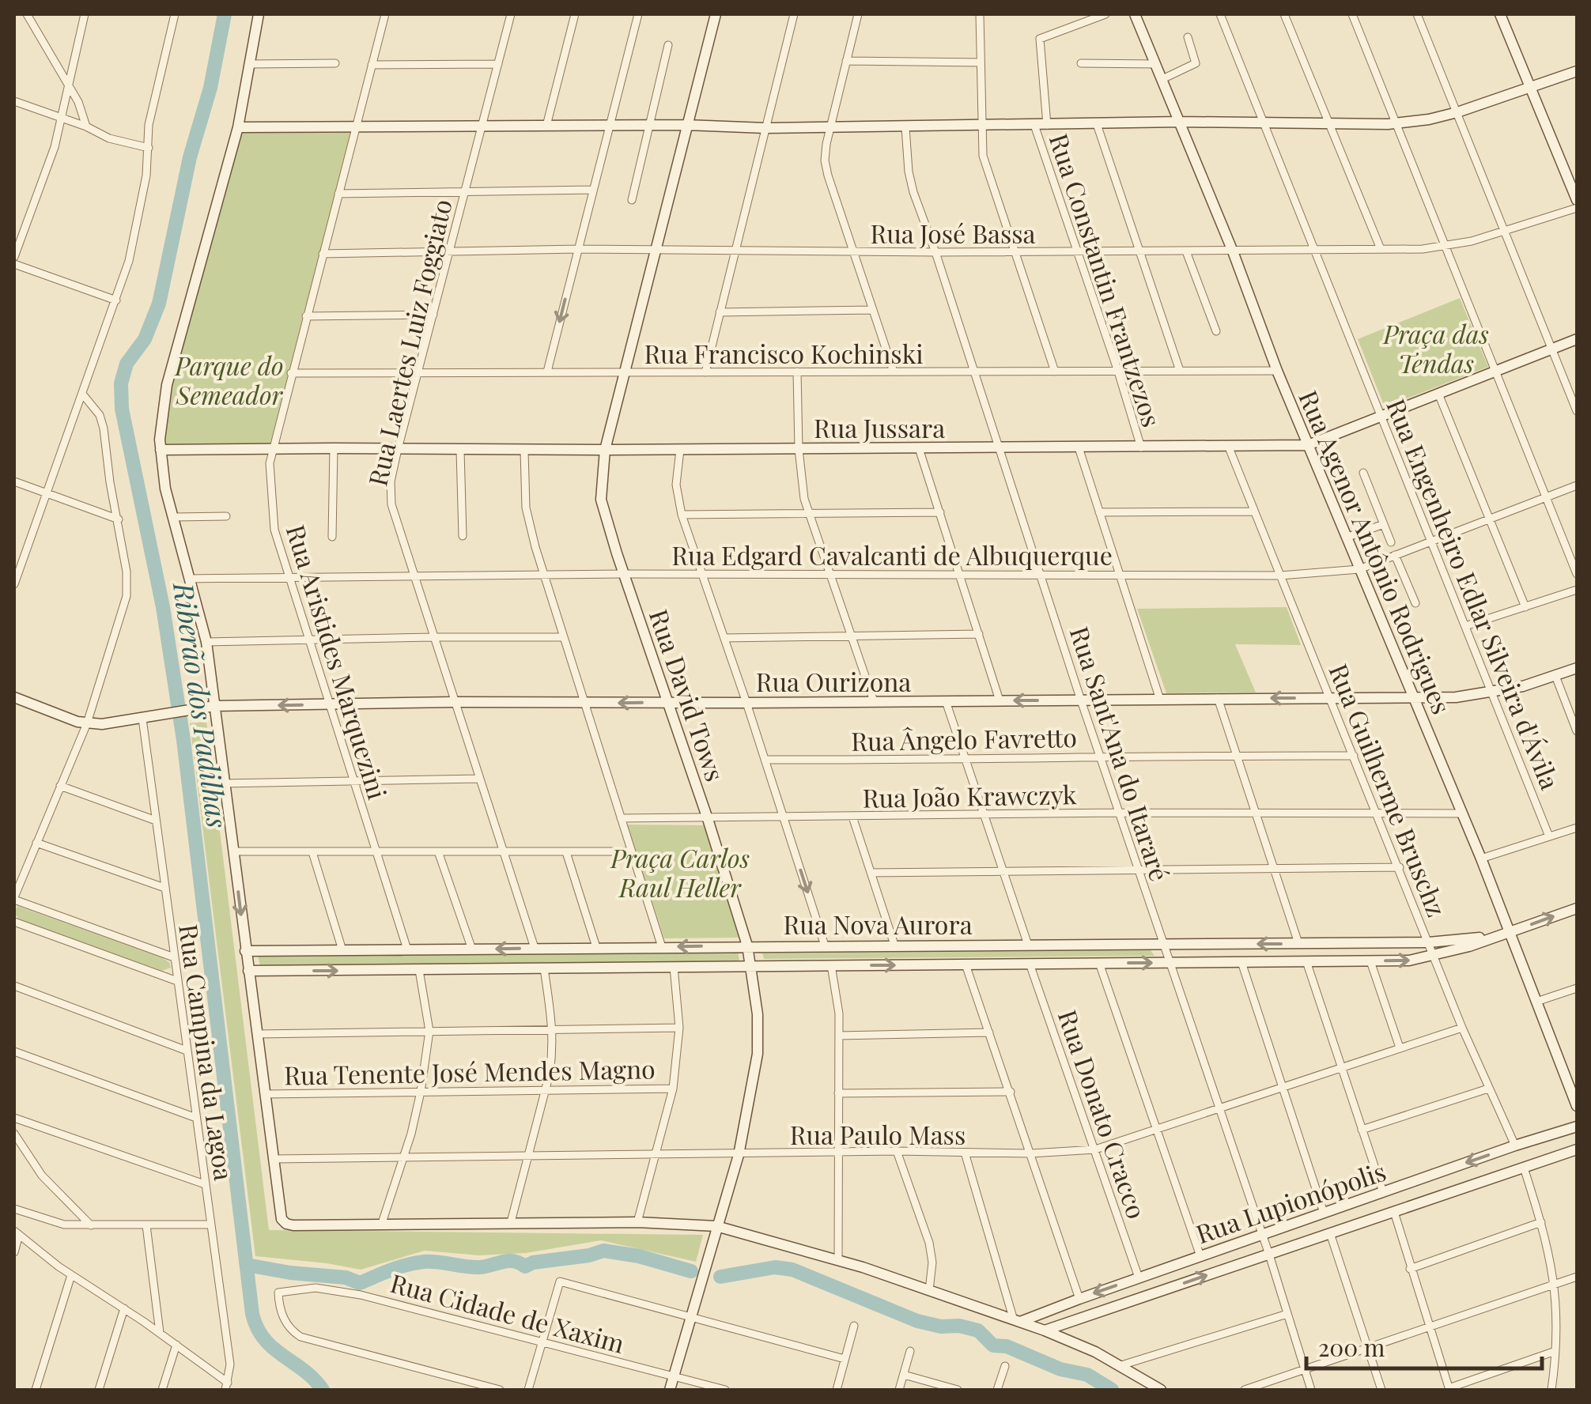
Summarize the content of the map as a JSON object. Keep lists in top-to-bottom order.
{
  "streets": {
    "street": [
      "Rua José Bassa",
      "Rua Constantin Frantzezos",
      "Rua Laertes Luiz Foggiato",
      "Rua Francisco Kochinski",
      "Rua Jussara",
      "Rua Agenor Antônio Rodrigues",
      "Rua Edgard Cavalcanti de Albuquerque",
      "Rua Engenheiro Edlar Silveira d'Ávila",
      "Rua Aristides Marquezini",
      "Rua Ourizona",
      "Rua David Tows",
      "Rua Ângelo Favretto",
      "Rua Sant'Ana do Itararé",
      "Rua Guilherme Bruschz",
      "Rua João Krawczyk",
      "Rua Nova Aurora",
      "Rua Campina da Lagoa",
      "Rua Tenente José Mendes Magno",
      "Rua Donato Cracco",
      "Rua Paulo Mass",
      "Rua Lupionópolis",
      "Rua Cidade de Xaxim"
    ]
  },
  "crossings": [
    ["Rua José Bassa", "Rua Constantin Frantzezos"],
    ["Rua José Bassa", "Rua Laertes Luiz Foggiato"],
    ["Rua José Bassa", "Rua Agenor Antônio Rodrigues"],
    ["Rua José Bassa", "Rua Engenheiro Edlar Silveira d'Ávila"],
    ["Rua José Bassa", "Rua Aristides Marquezini"],
    ["Rua José Bassa", "Rua David Tows"],
    ["Rua José Bassa", "Rua Sant'Ana do Itararé"],
    ["Rua Constantin Frantzezos", "Rua Francisco Kochinski"],
    ["Rua Constantin Frantzezos", "Rua Jussara"],
    ["Rua Laertes Luiz Foggiato", "Rua Francisco Kochinski"],
    ["Rua Laertes Luiz Foggiato", "Rua Jussara"],
    ["Rua Laertes Luiz Foggiato", "Rua Edgard Cavalcanti de Albuquerque"],
    ["Rua Laertes Luiz Foggiato", "Rua Ourizona"],
    ["Rua Laertes Luiz Foggiato", "Rua Nova Aurora"],
    ["Rua Francisco Kochinski", "Rua Agenor Antônio Rodrigues"],
    ["Rua Francisco Kochinski", "Rua Aristides Marquezini"],
    ["Rua Francisco Kochinski", "Rua David Tows"],
    ["Rua Francisco Kochinski", "Rua Sant'Ana do Itararé"],
    ["Rua Jussara", "Rua Agenor Antônio Rodrigues"],
    ["Rua Jussara", "Rua Engenheiro Edlar Silveira d'Ávila"],
    ["Rua Jussara", "Rua Aristides Marquezini"],
    ["Rua Jussara", "Rua David Tows"],
    ["Rua Jussara", "Rua Sant'Ana do Itararé"],
    ["Rua Jussara", "Rua Guilherme Bruschz"],
    ["Rua Agenor Antônio Rodrigues", "Rua Edgard Cavalcanti de Albuquerque"],
    ["Rua Agenor Antônio Rodrigues", "Rua Ourizona"],
    ["Rua Agenor Antônio Rodrigues", "Rua João Krawczyk"],
    ["Rua Agenor Antônio Rodrigues", "Rua Nova Aurora"],
    ["Rua Edgard Cavalcanti de Albuquerque", "Rua Engenheiro Edlar Silveira d'Ávila"],
    ["Rua Edgard Cavalcanti de Albuquerque", "Rua Aristides Marquezini"],
    ["Rua Edgard Cavalcanti de Albuquerque", "Rua David Tows"],
    ["Rua Edgard Cavalcanti de Albuquerque", "Rua Sant'Ana do Itararé"],
    ["Rua Edgard Cavalcanti de Albuquerque", "Rua Guilherme Bruschz"],
    ["Rua Engenheiro Edlar Silveira d'Ávila", "Rua Ourizona"],
    ["Rua Aristides Marquezini", "Rua Ourizona"],
    ["Rua Aristides Marquezini", "Rua Nova Aurora"],
    ["Rua Ourizona", "Rua David Tows"],
    ["Rua Ourizona", "Rua Sant'Ana do Itararé"],
    ["Rua Ourizona", "Rua Guilherme Bruschz"],
    ["Rua Ourizona", "Rua Campina da Lagoa"],
    ["Rua David Tows", "Rua João Krawczyk"],
    ["Rua David Tows", "Rua Nova Aurora"],
    ["Rua David Tows", "Rua Paulo Mass"],
    ["Rua David Tows", "Rua Cidade de Xaxim"],
    ["Rua Ângelo Favretto", "Rua Sant'Ana do Itararé"],
    ["Rua Ângelo Favretto", "Rua Guilherme Bruschz"],
    ["Rua Sant'Ana do Itararé", "Rua João Krawczyk"],
    ["Rua Sant'Ana do Itararé", "Rua Nova Aurora"],
    ["Rua Sant'Ana do Itararé", "Rua Paulo Mass"],
    ["Rua Sant'Ana do Itararé", "Rua Lupionópolis"],
    ["Rua Guilherme Bruschz", "Rua João Krawczyk"],
    ["Rua Guilherme Bruschz", "Rua Nova Aurora"],
    ["Rua Guilherme Bruschz", "Rua Paulo Mass"],
    ["Rua Guilherme Bruschz", "Rua Lupionópolis"],
    ["Rua Nova Aurora", "Rua Donato Cracco"],
    ["Rua Donato Cracco", "Rua Paulo Mass"],
    ["Rua Donato Cracco", "Rua Lupionópolis"]
  ],
  "water": ["Riberão dos Padilhas"],
  "parks": ["Praça das Tendas", "Parque do Semeador", "Praça Carlos Raul Heller"],
  "scale_bar": "200 m"
}
